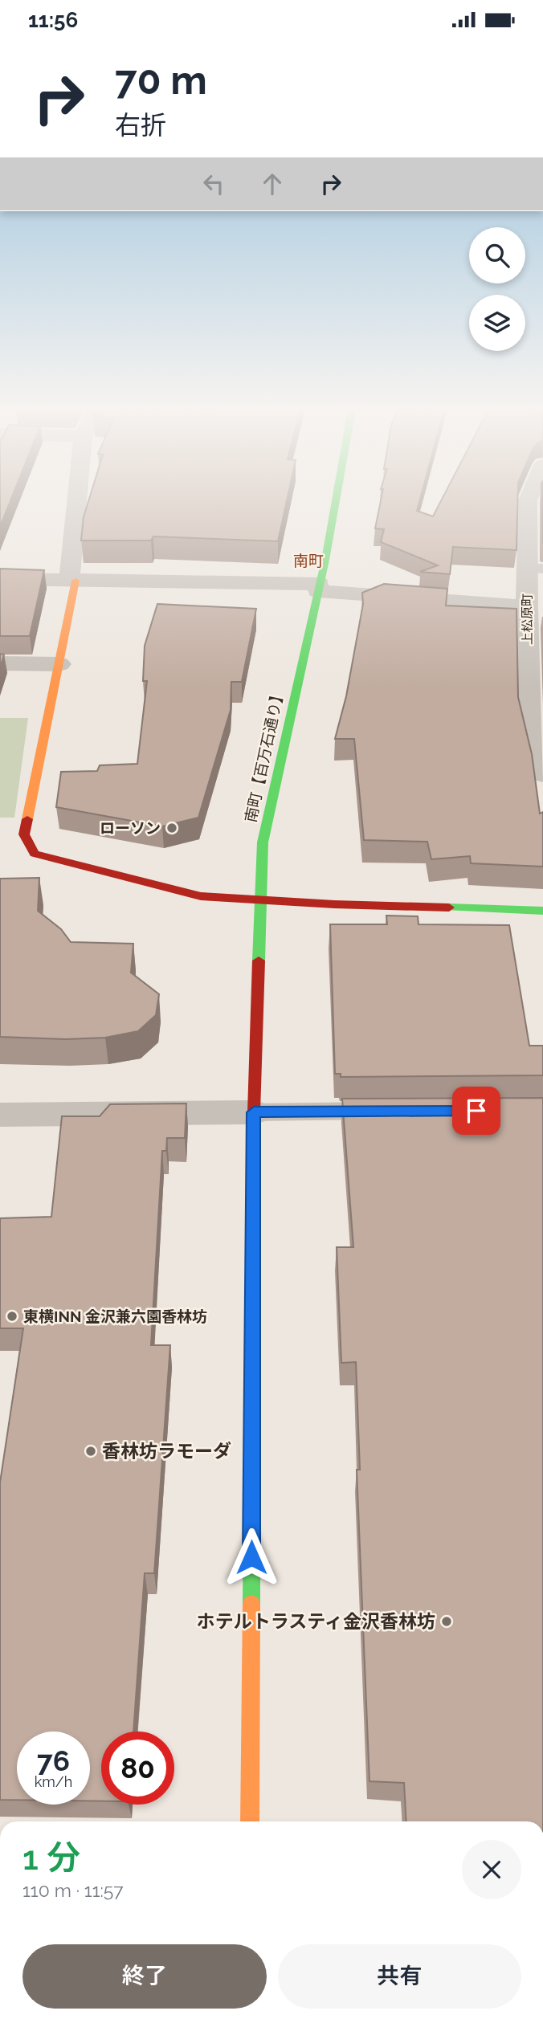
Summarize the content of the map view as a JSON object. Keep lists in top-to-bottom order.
{
  "streets": {
    "main road": ["南町【百万石通り】"],
    "street": ["上松原町"]
  },
  "districts": ["南町"],
  "places": [
    "ローソン",
    "東横INN 金沢兼六園香林坊",
    "香林坊ラモーダ",
    "ホテルトラスティ金沢香林坊"
  ],
  "page": {
    "status": "11:56",
    "turn": ["70 m", "右折"],
    "speed": "76 km/h",
    "limit": "80",
    "heading": ["1 分", "110 m · 11:57"],
    "buttons": ["終了", "共有"]
  }
}
